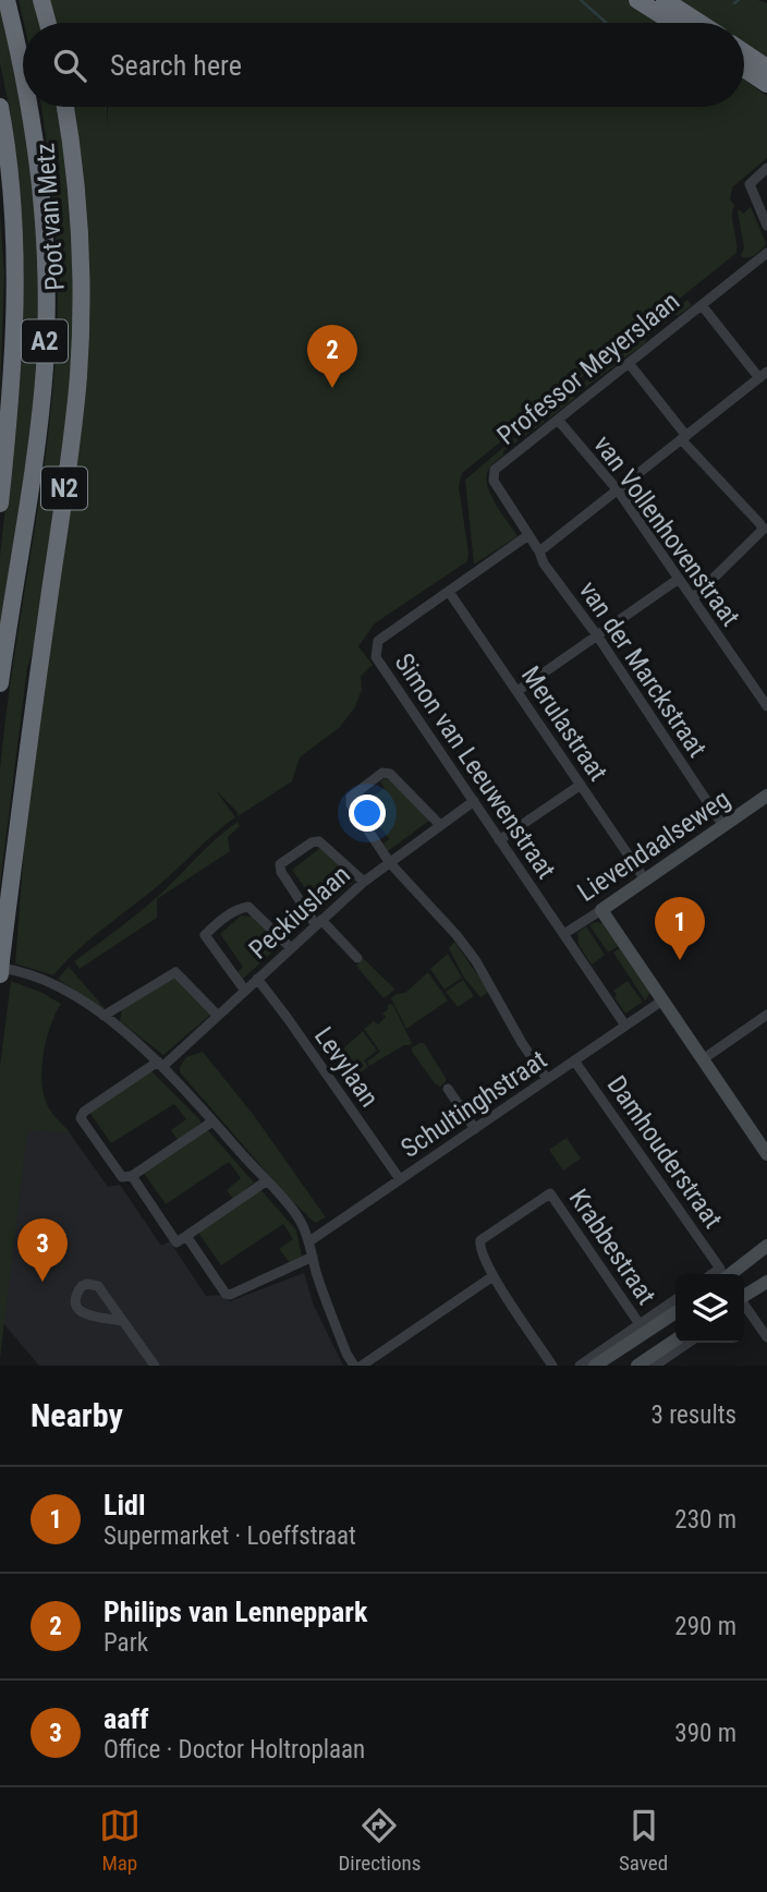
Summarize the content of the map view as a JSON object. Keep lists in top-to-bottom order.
{
  "streets": {
    "highway": ["Poot van Metz", "A2", "N2"],
    "street": [
      "Professor Meyerslaan",
      "van Vollenhovenstraat",
      "van der Marckstraat",
      "Merulastraat",
      "Simon van Leeuwenstraat",
      "Lievendaalseweg",
      "Peckiuslaan",
      "Levylaan",
      "Schultinghstraat",
      "Damhouderstraat",
      "Krabbestraat"
    ]
  },
  "crossings": [
    ["Professor Meyerslaan", "van Vollenhovenstraat"],
    ["Professor Meyerslaan", "van der Marckstraat"],
    ["van der Marckstraat", "Lievendaalseweg"],
    ["Merulastraat", "Simon van Leeuwenstraat"],
    ["Merulastraat", "Lievendaalseweg"],
    ["Simon van Leeuwenstraat", "Lievendaalseweg"],
    ["Simon van Leeuwenstraat", "Peckiuslaan"],
    ["Simon van Leeuwenstraat", "Schultinghstraat"],
    ["Peckiuslaan", "Levylaan"],
    ["Levylaan", "Schultinghstraat"],
    ["Schultinghstraat", "Damhouderstraat"]
  ],
  "page": {
    "search": "Search here",
    "pins": ["2", "1", "3"],
    "heading": ["Nearby", "3 results"],
    "list": [
      {
        "mark": "1",
        "name": "Lidl",
        "note": "Supermarket · Loeffstraat",
        "value": "230 m"
      },
      {
        "mark": "2",
        "name": "Philips van Lenneppark",
        "note": "Park",
        "value": "290 m"
      },
      {
        "mark": "3",
        "name": "aaff",
        "note": "Office · Doctor Holtroplaan",
        "value": "390 m"
      }
    ],
    "nav": ["Map", "Directions", "Saved"]
  }
}
